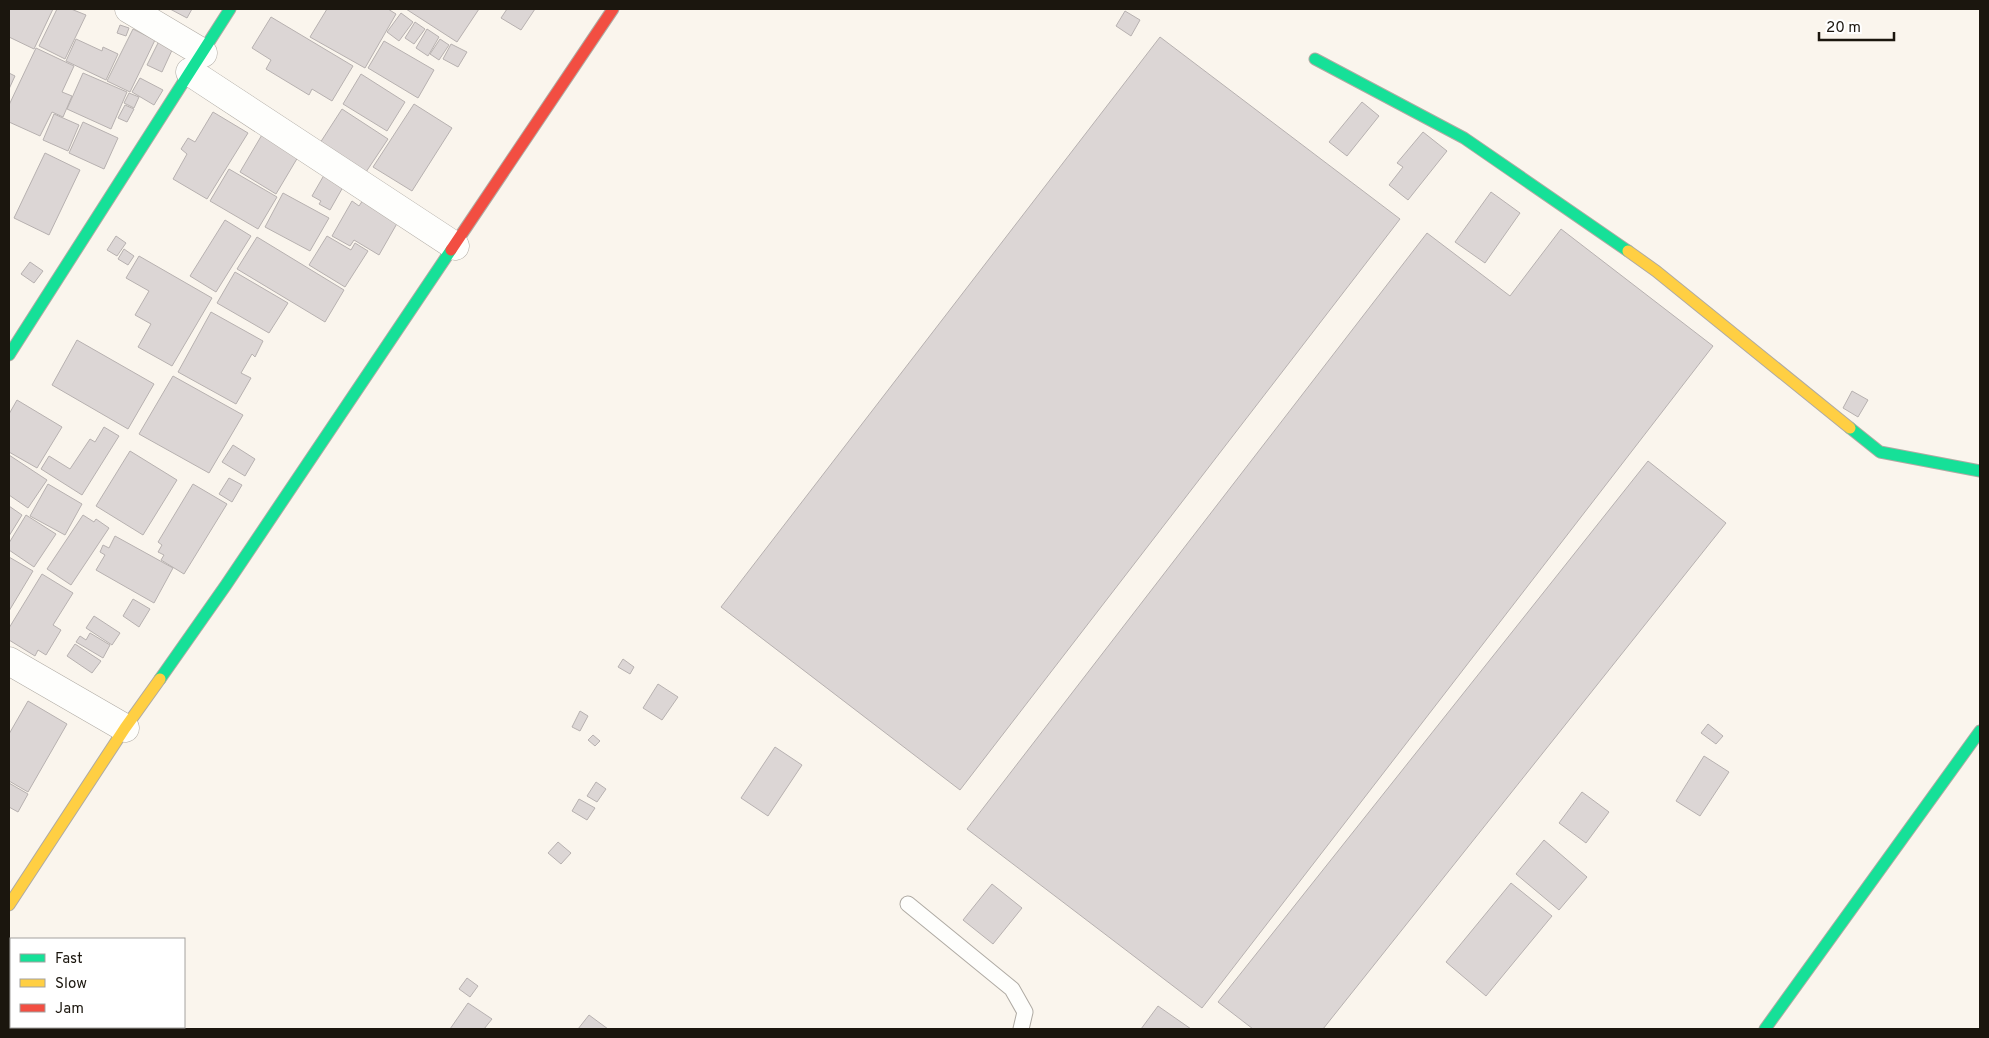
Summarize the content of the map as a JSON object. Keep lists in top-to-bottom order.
{
  "legend": ["Fast", "Slow", "Jam"],
  "scale_bar": "20 m"
}
